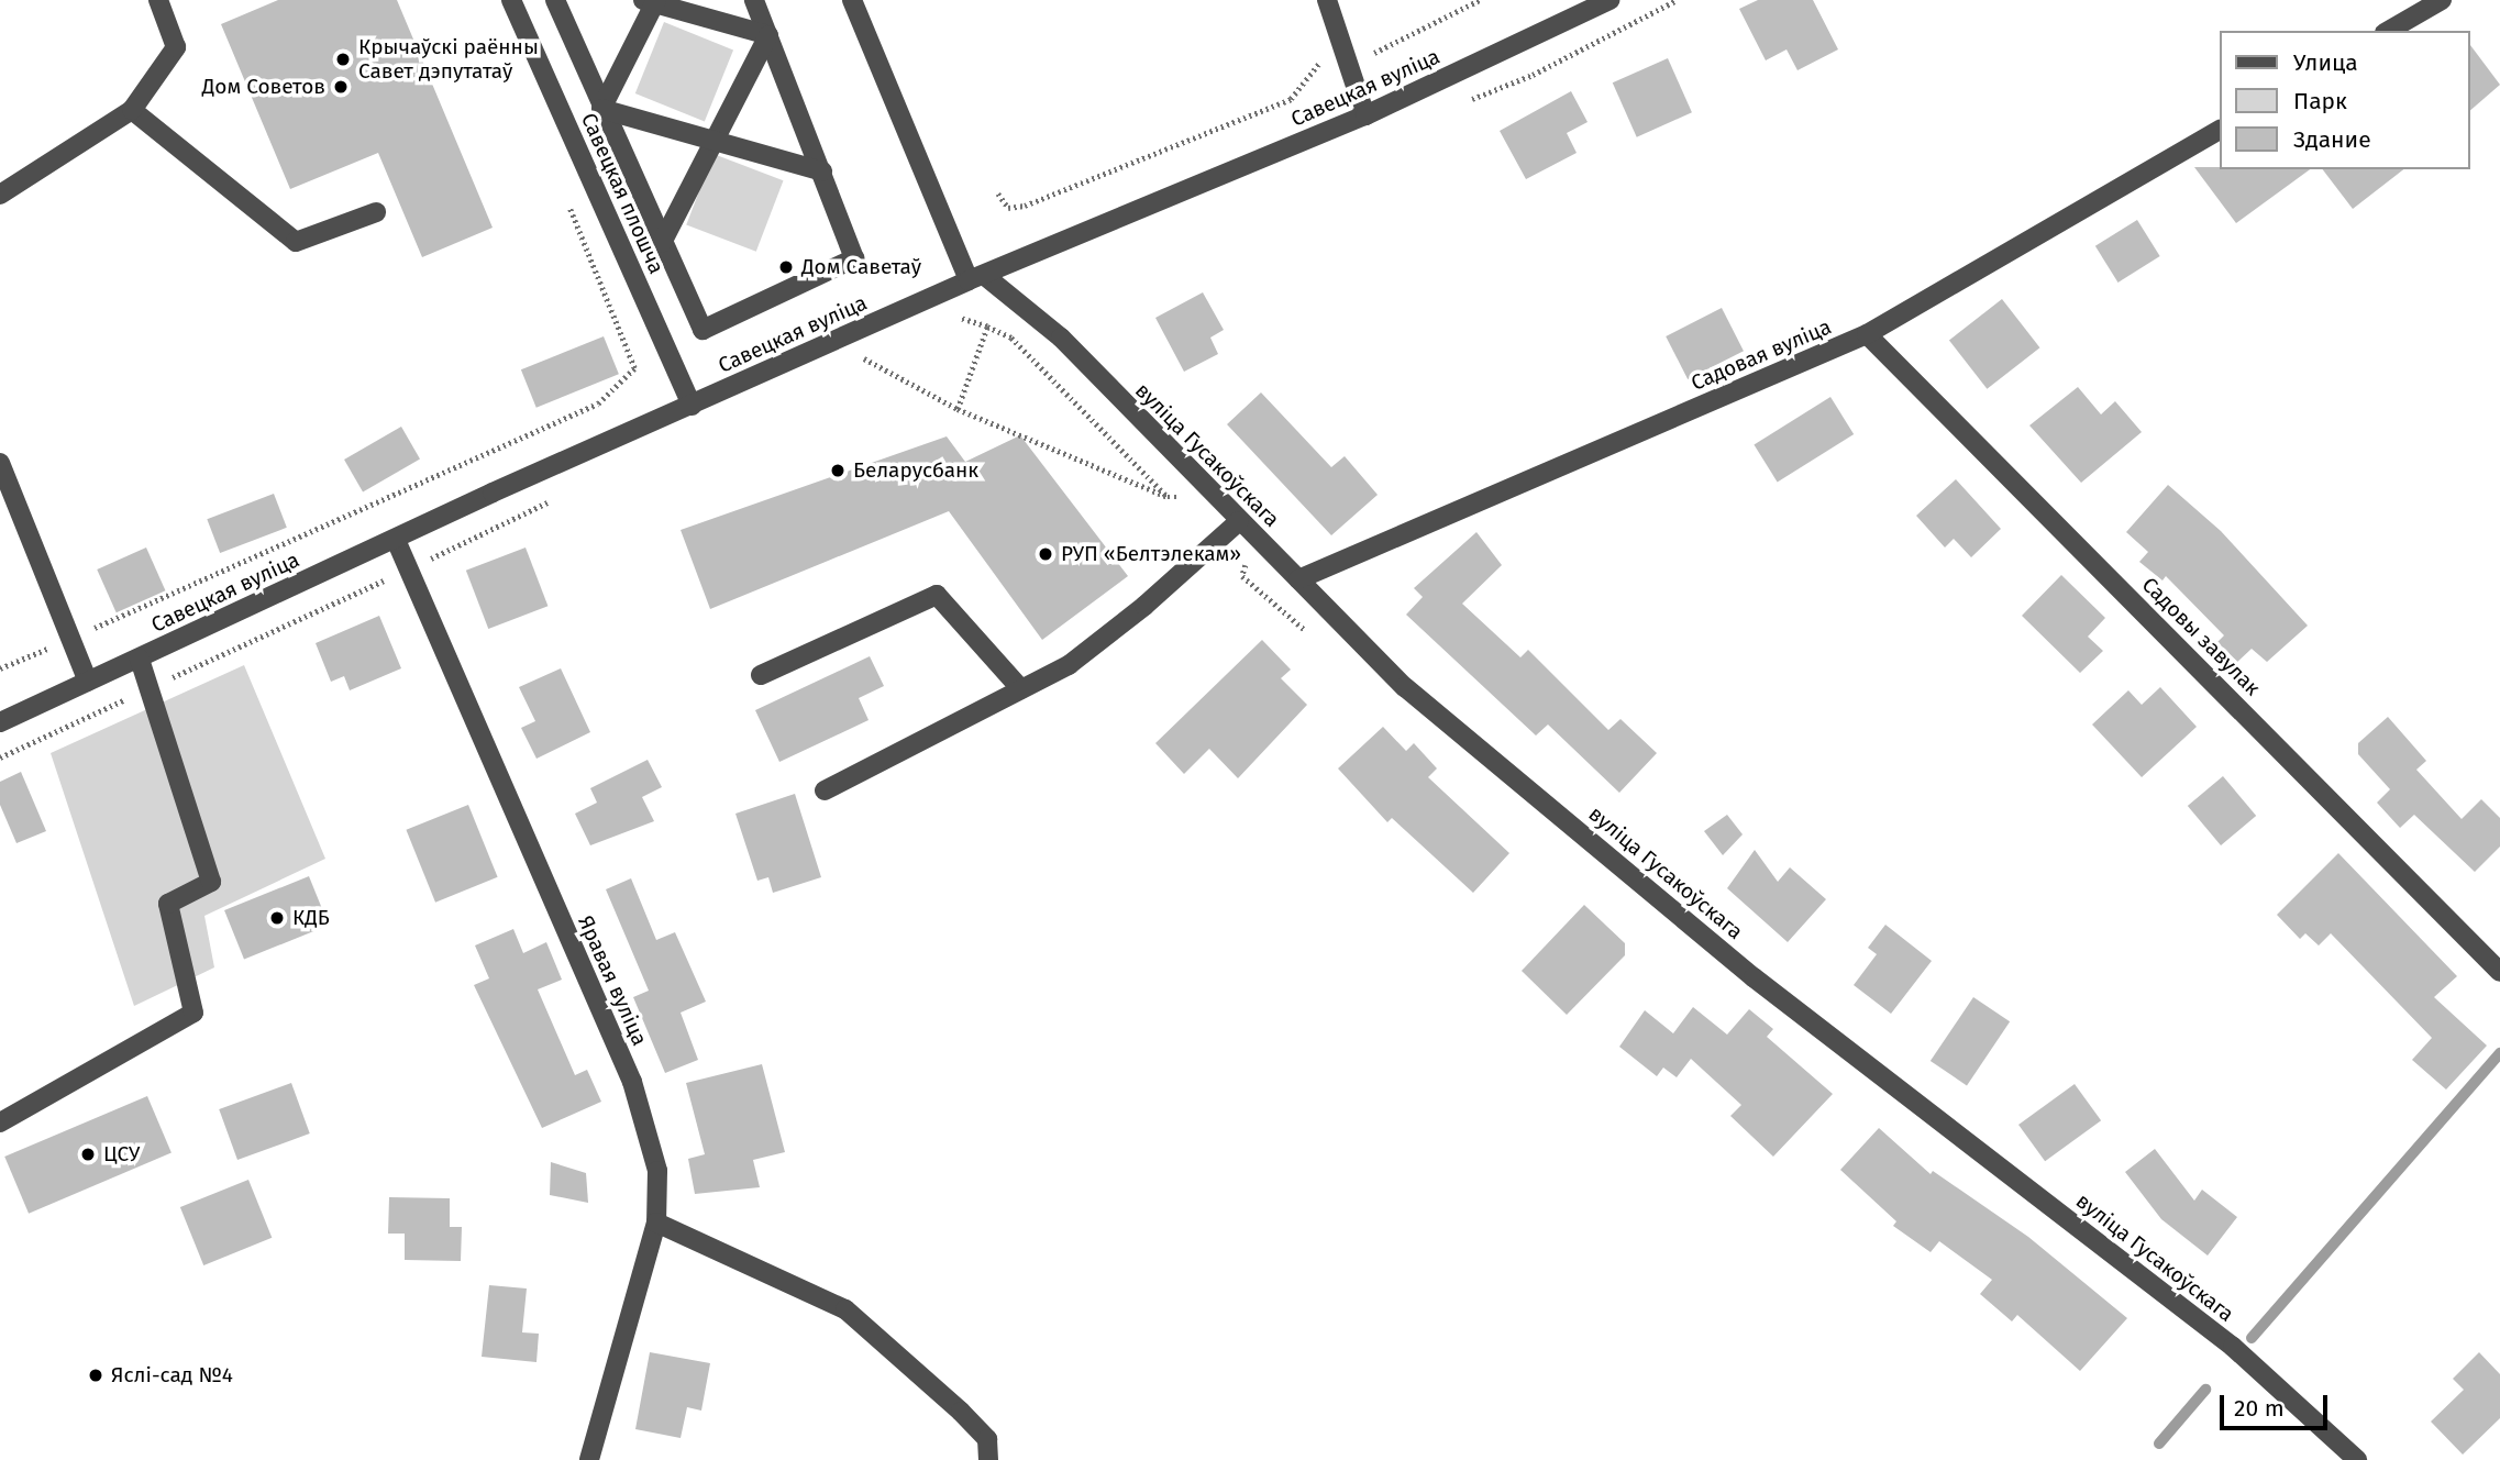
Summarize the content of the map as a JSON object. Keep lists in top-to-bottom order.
{
  "streets": {
    "street": [
      "Савецкая вуліца",
      "Савецкая плошча",
      "Садовая вуліца",
      "вуліца Гусакоўскага",
      "Садовы завулак",
      "Яравая вуліца"
    ]
  },
  "crossings": [
    ["Савецкая вуліца", "Савецкая плошча"],
    ["Савецкая вуліца", "вуліца Гусакоўскага"],
    ["Савецкая вуліца", "Яравая вуліца"],
    ["Садовая вуліца", "вуліца Гусакоўскага"],
    ["Садовая вуліца", "Садовы завулак"]
  ],
  "places": [
    "Крычаўскі раённы Савет дэпутатаў",
    "Дом Советов",
    "Дом Саветаў",
    "Беларусбанк",
    "РУП «Белтэлекам»",
    "КДБ",
    "ЦСУ",
    "Яслі-сад №4"
  ],
  "legend": ["Улица", "Парк", "Здание"],
  "scale_bar": "20 m"
}
